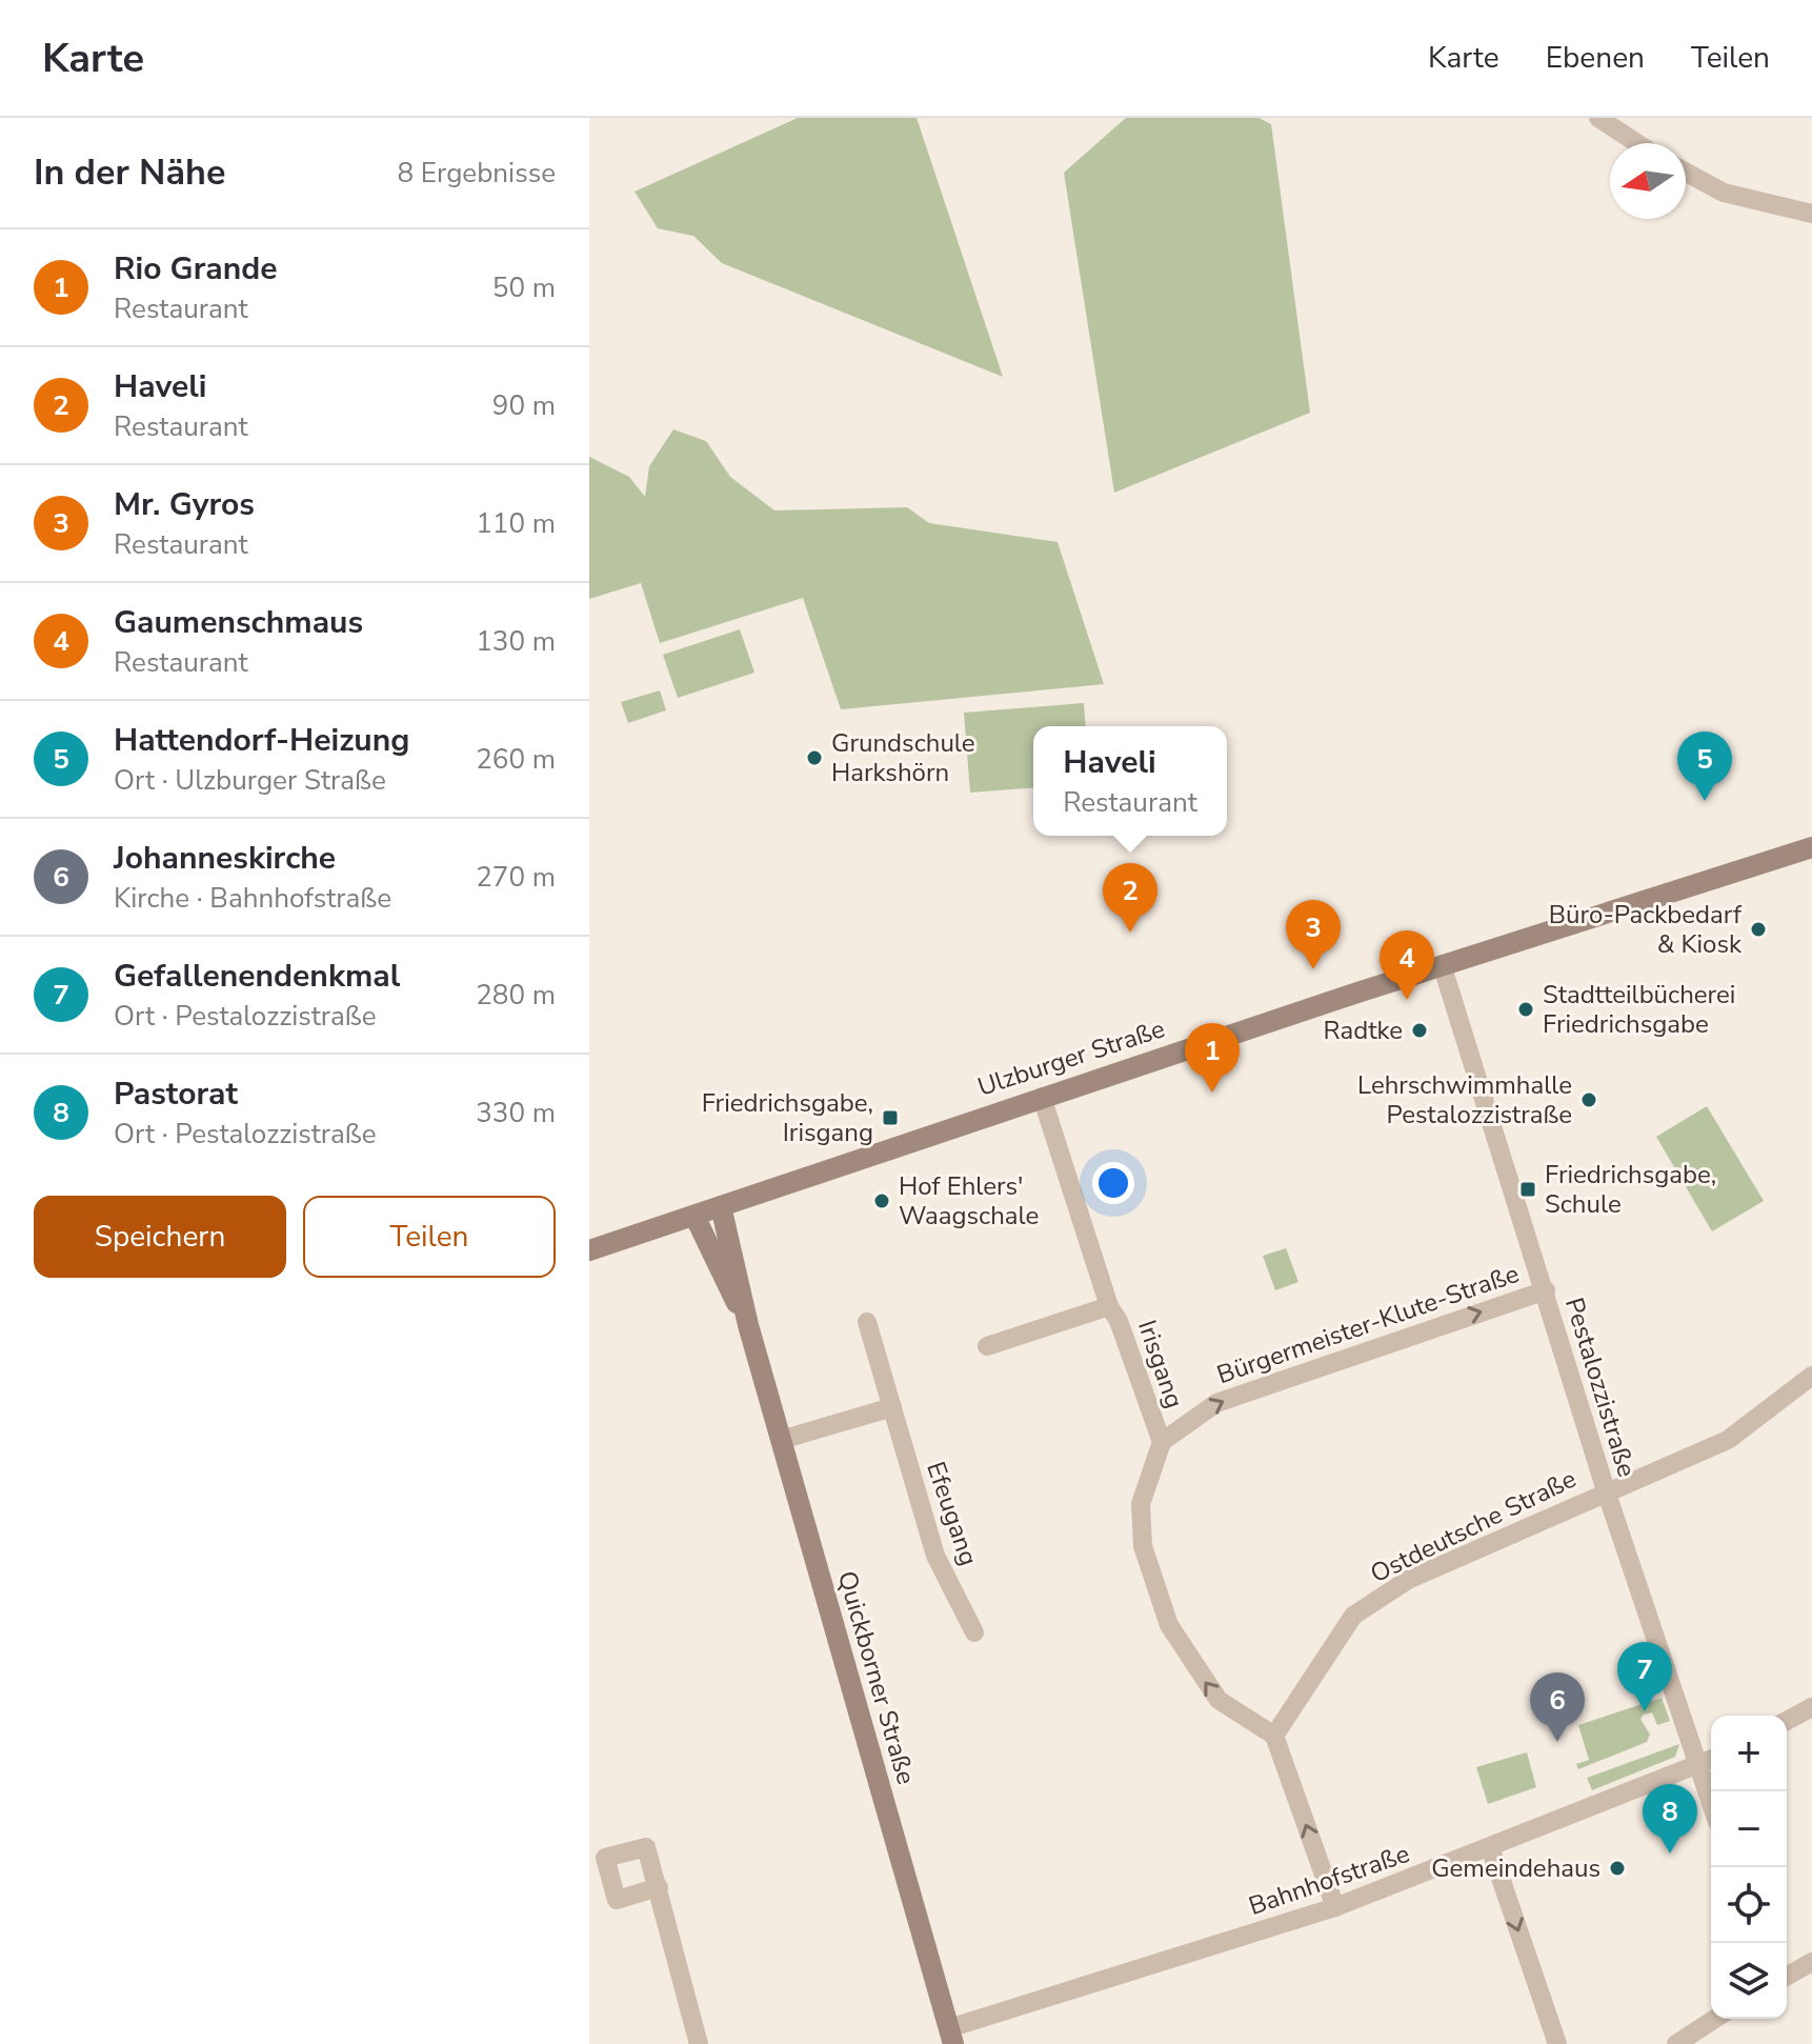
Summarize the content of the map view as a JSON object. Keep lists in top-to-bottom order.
{
  "streets": {
    "main road": ["Ulzburger Straße", "Quickborner Straße"],
    "street": [
      "Bürgermeister-Klute-Straße",
      "Irisgang",
      "Pestalozzistraße",
      "Efeugang",
      "Ostdeutsche Straße",
      "Bahnhofstraße"
    ]
  },
  "crossings": [
    ["Ulzburger Straße", "Irisgang"],
    ["Ulzburger Straße", "Pestalozzistraße"],
    ["Ulzburger Straße", "Quickborner Straße"],
    ["Bürgermeister-Klute-Straße", "Irisgang"],
    ["Bürgermeister-Klute-Straße", "Pestalozzistraße"],
    ["Pestalozzistraße", "Ostdeutsche Straße"],
    ["Pestalozzistraße", "Bahnhofstraße"],
    ["Quickborner Straße", "Bahnhofstraße"]
  ],
  "one_way": ["Bürgermeister-Klute-Straße"],
  "places": {
    "other": [
      "Grundschule Harkshörn",
      "Büro-Packbedarf & Kiosk",
      "Stadtteilbücherei Friedrichsgabe",
      "Radtke",
      "Lehrschwimmhalle Pestalozzistraße",
      "Hof Ehlers' Waagschale",
      "Gemeindehaus"
    ],
    "transit": ["Friedrichsgabe, Irisgang", "Friedrichsgabe, Schule"]
  },
  "north": "left",
  "page": {
    "header": "Karte",
    "nav": ["Karte", "Ebenen", "Teilen"],
    "heading": ["In der Nähe", "8 Ergebnisse"],
    "list": [
      {
        "mark": "1",
        "name": "Rio Grande",
        "note": "Restaurant",
        "value": "50 m"
      },
      {
        "mark": "2",
        "name": "Haveli",
        "note": "Restaurant",
        "value": "90 m"
      },
      {
        "mark": "3",
        "name": "Mr. Gyros",
        "note": "Restaurant",
        "value": "110 m"
      },
      {
        "mark": "4",
        "name": "Gaumenschmaus",
        "note": "Restaurant",
        "value": "130 m"
      },
      {
        "mark": "5",
        "name": "Hattendorf-Heizung",
        "note": "Ort · Ulzburger Straße",
        "value": "260 m"
      },
      {
        "mark": "6",
        "name": "Johanneskirche",
        "note": "Kirche · Bahnhofstraße",
        "value": "270 m"
      },
      {
        "mark": "7",
        "name": "Gefallenendenkmal",
        "note": "Ort · Pestalozzistraße",
        "value": "280 m"
      },
      {
        "mark": "8",
        "name": "Pastorat",
        "note": "Ort · Pestalozzistraße",
        "value": "330 m"
      }
    ],
    "popup": ["Haveli", "Restaurant"],
    "pins": [
      "5",
      "2",
      "3",
      "4",
      "1",
      "7",
      "6",
      "8"
    ],
    "buttons": ["Speichern", "Teilen"],
    "map_buttons": ["+", "−"]
  }
}
